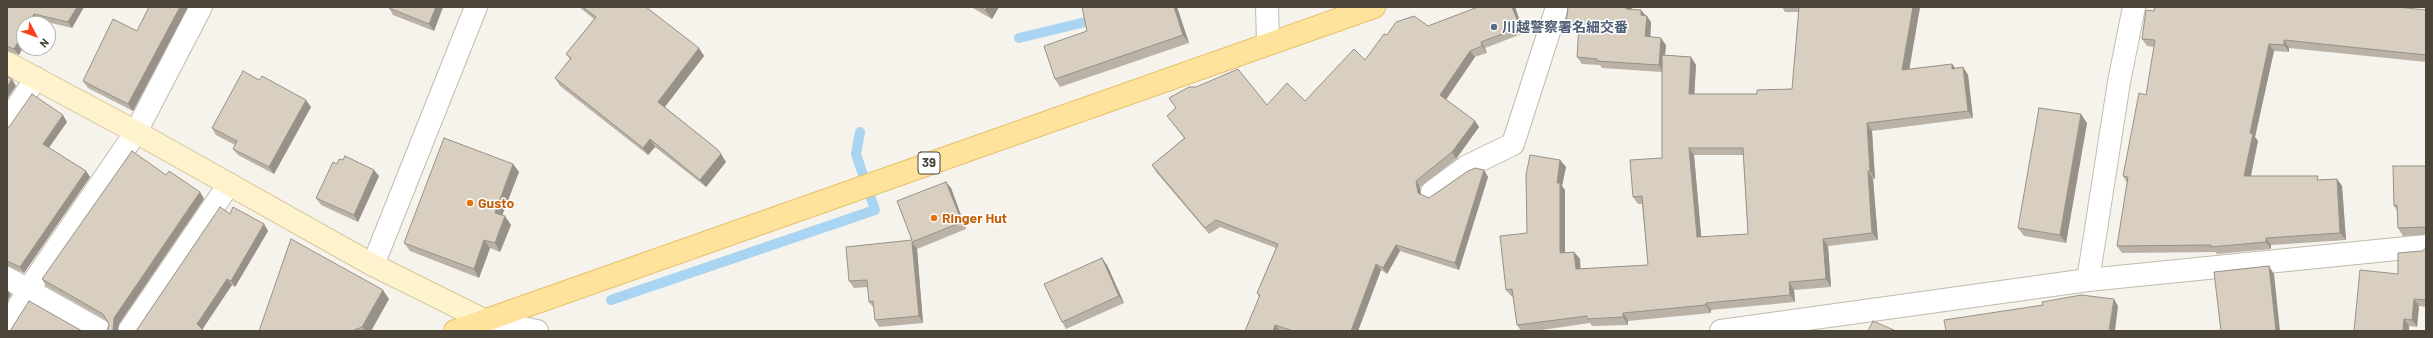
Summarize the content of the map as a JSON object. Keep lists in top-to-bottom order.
{
  "streets": {
    "main road": ["39"]
  },
  "places": ["川越警察署名細交番", "Gusto", "Ringer Hut"],
  "north": "bottom right"
}
